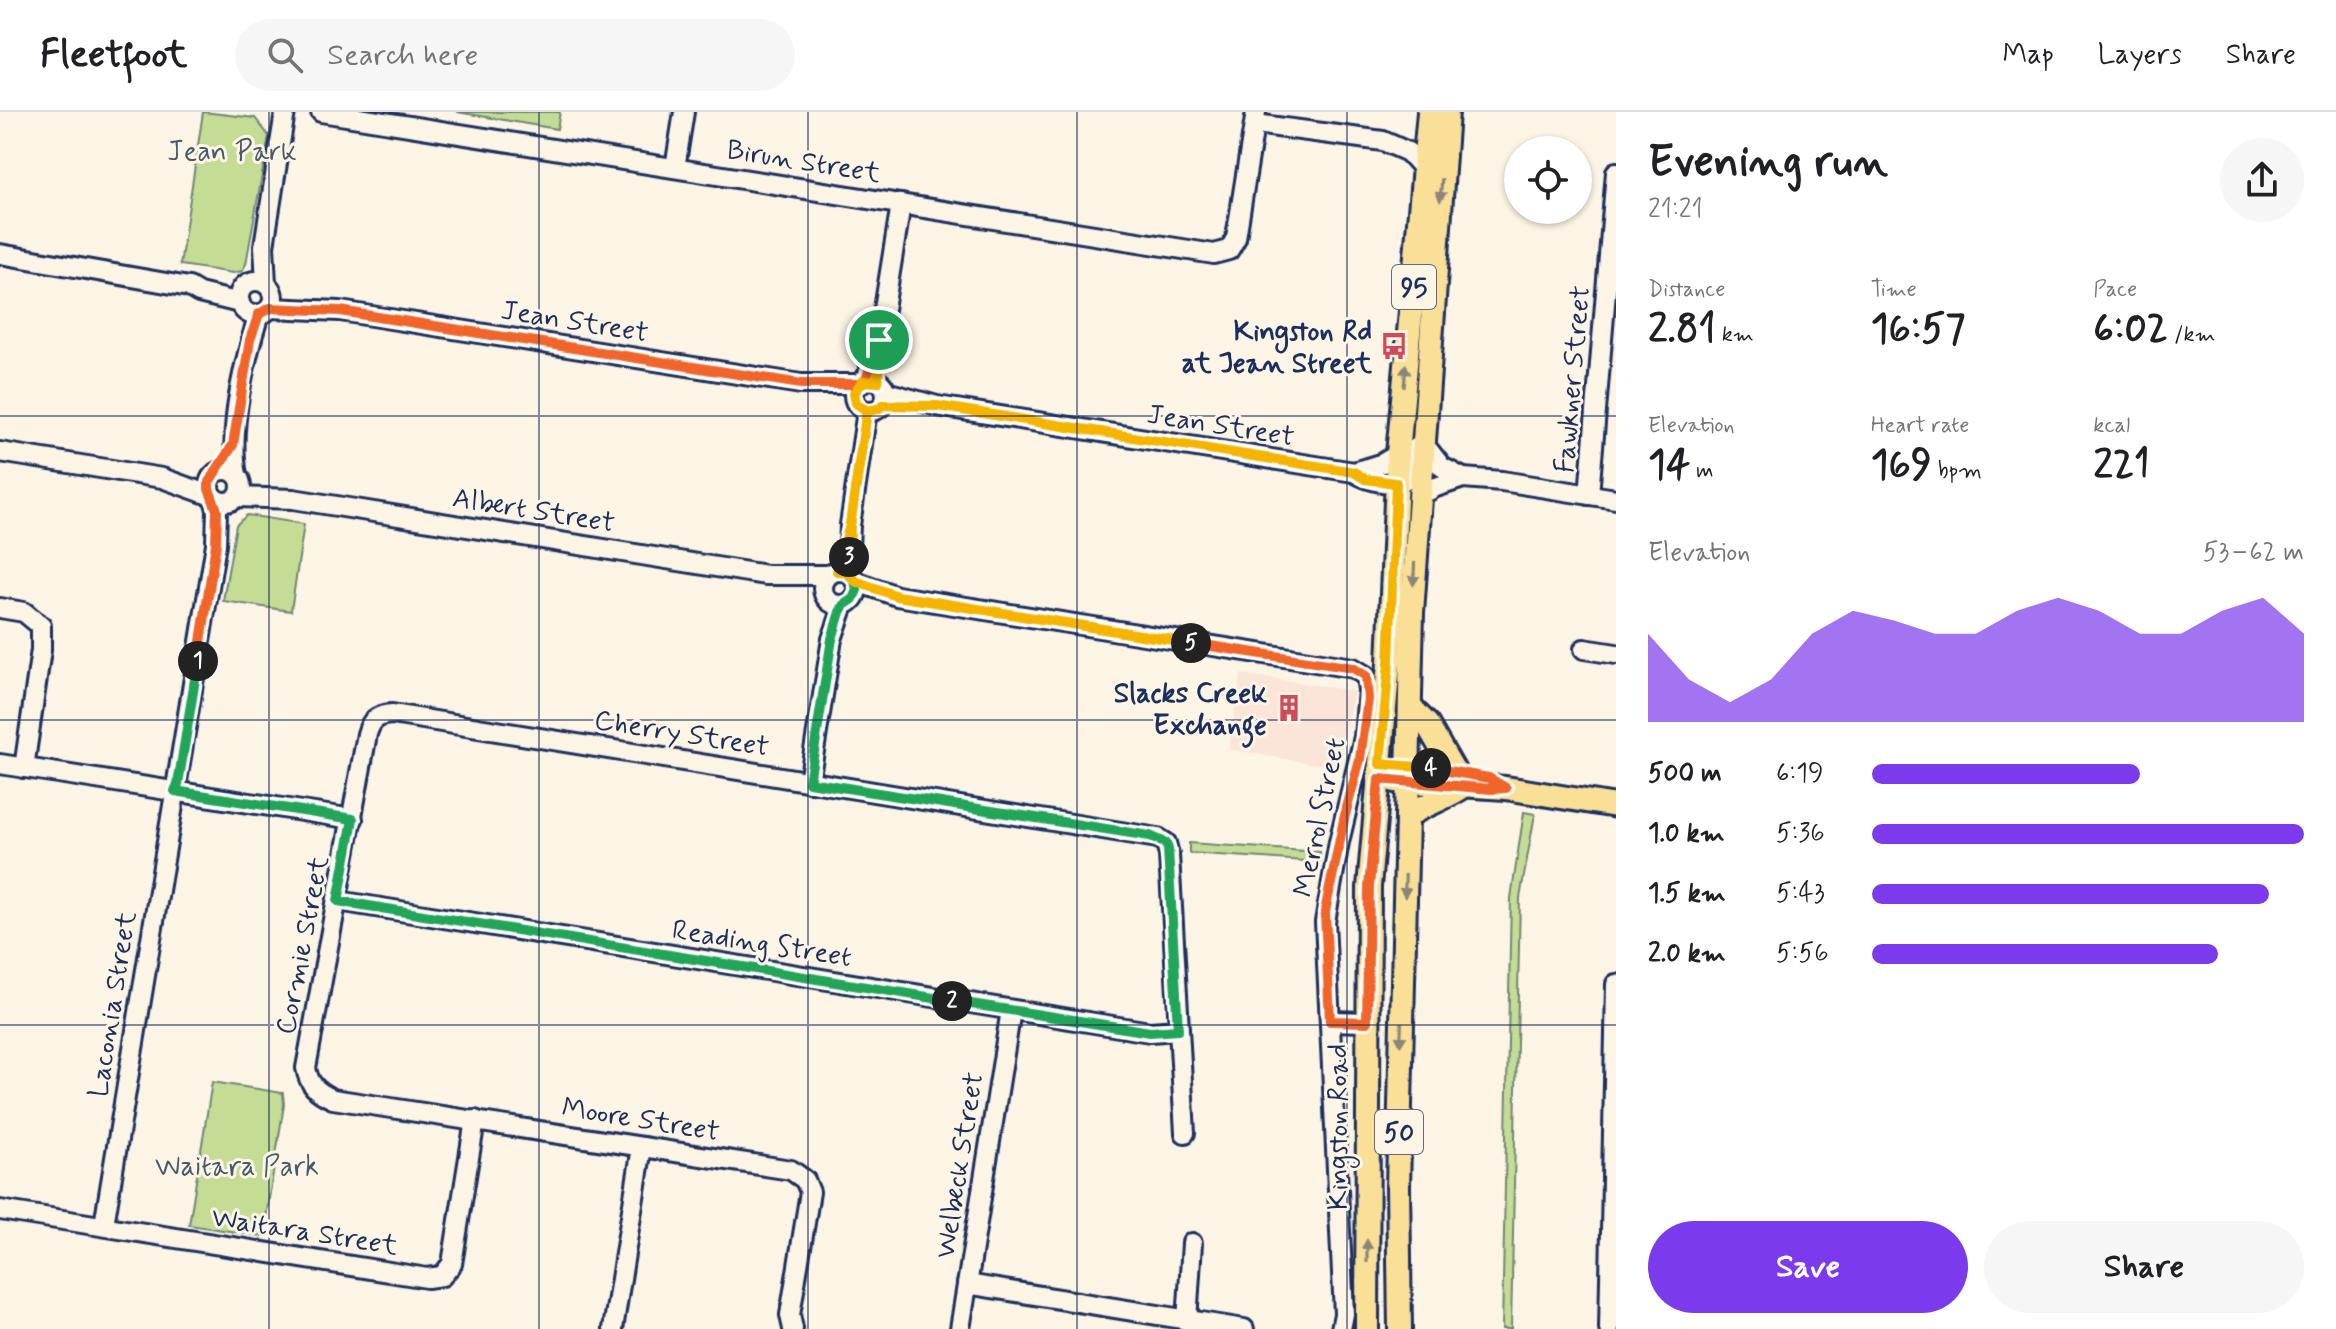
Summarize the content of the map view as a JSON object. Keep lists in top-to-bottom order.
{
  "streets": {
    "main road": ["95", "Kingston Road", "50"],
    "street": [
      "Birun Street",
      "Jean Street",
      "Fawkner Street",
      "Albert Street",
      "Cherry Street",
      "Merrol Street",
      "Reading Street",
      "Cormie Street",
      "Laconia Street",
      "Moore Street",
      "Welbeck Street",
      "Waitara Street"
    ]
  },
  "crossings": [
    ["95", "Kingston Road"],
    ["95", "50"],
    ["Jean Street", "Laconia Street"],
    ["Jean Street", "Kingston Road"],
    ["Albert Street", "Merrol Street"],
    ["Albert Street", "Laconia Street"],
    ["Cherry Street", "Reading Street"],
    ["Cherry Street", "Cormie Street"],
    ["Reading Street", "Cormie Street"],
    ["Reading Street", "Welbeck Street"],
    ["Cormie Street", "Moore Street"],
    ["Laconia Street", "Waitara Street"],
    ["Moore Street", "Waitara Street"]
  ],
  "parks": ["Jean Park", "Waitara Park"],
  "places": {
    "bus stop": ["Kingston Rd at Jean Street"],
    "building": ["Slacks Creek Exchange"]
  },
  "page": {
    "header": "Fleetfoot",
    "search": "Search here",
    "nav": ["Map", "Layers", "Share"],
    "heading": ["Evening run", "21:21"],
    "stats": [
      ["Distance", "2.81 km"],
      ["Time", "16:57"],
      ["Pace", "6:02 /km"],
      ["Elevation", "14 m"],
      ["Heart rate", "169 bpm"],
      ["kcal", "221"]
    ],
    "chart": ["Elevation", "53–62 m"],
    "pins": [
      "3",
      "5",
      "1",
      "4",
      "2"
    ],
    "list": [
      {
        "name": "500 m",
        "note": "6:19"
      },
      {
        "name": "1.0 km",
        "note": "5:36"
      },
      {
        "name": "1.5 km",
        "note": "5:43"
      },
      {
        "name": "2.0 km",
        "note": "5:56"
      }
    ],
    "buttons": ["Save", "Share"]
  }
}
